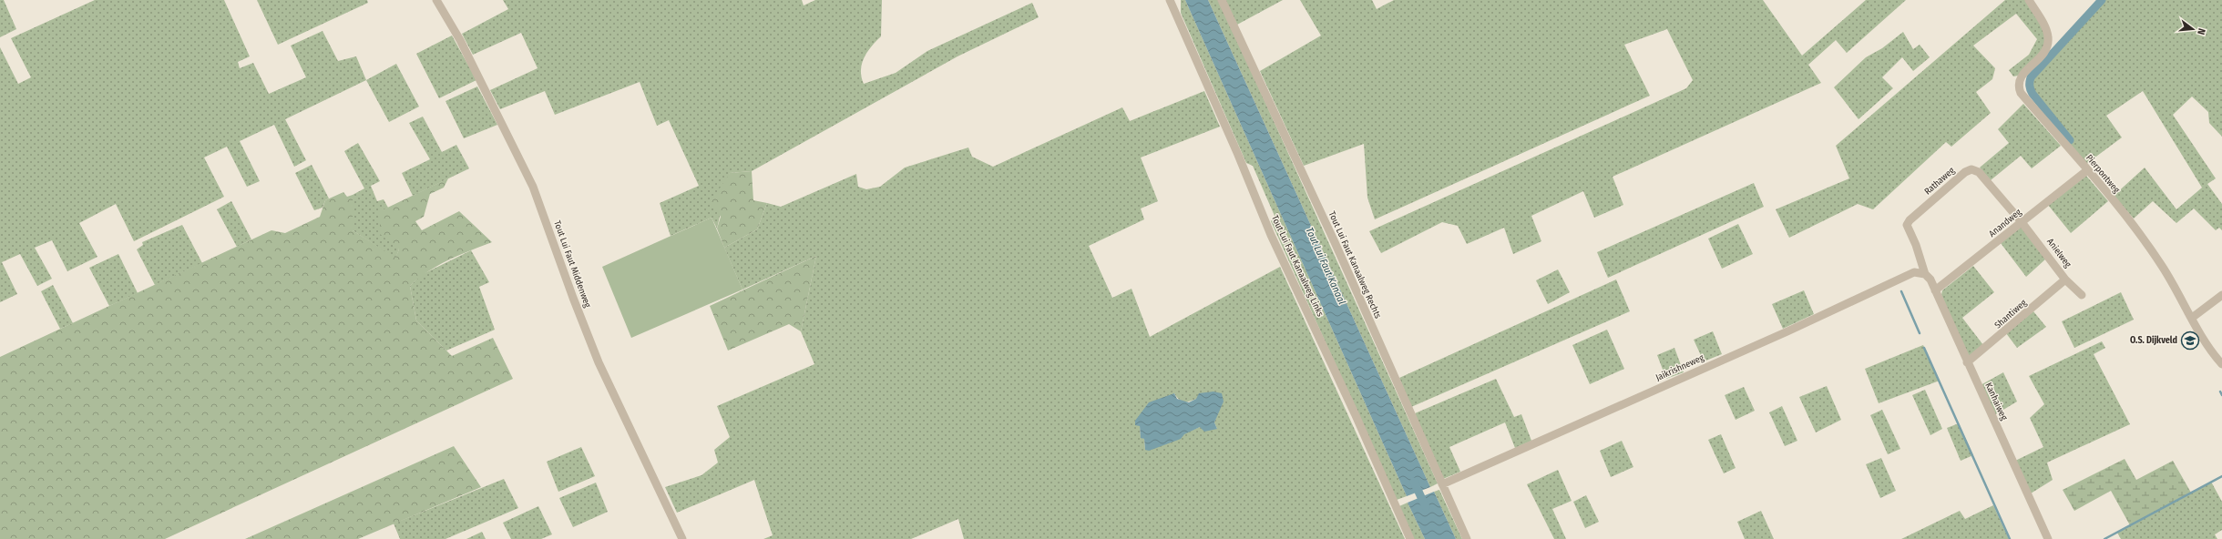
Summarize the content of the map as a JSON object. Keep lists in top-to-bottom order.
{
  "streets": {
    "street": [
      "Pierpontweg",
      "Rathaweg",
      "Anandweg",
      "Anielweg",
      "Tout Lui Faut Middenweg",
      "Tout Lui Faut Kanaalweg Rechts",
      "Tout Lui Faut Kanaalweg Links",
      "Shantiweg",
      "Jaikrishneweg",
      "Kanhaiweg"
    ]
  },
  "crossings": [
    ["Pierpontweg", "Anandweg"],
    ["Rathaweg", "Anandweg"],
    ["Rathaweg", "Anielweg"],
    ["Rathaweg", "Jaikrishneweg"],
    ["Rathaweg", "Kanhaiweg"],
    ["Anandweg", "Anielweg"],
    ["Anandweg", "Kanhaiweg"],
    ["Anielweg", "Shantiweg"],
    ["Tout Lui Faut Kanaalweg Rechts", "Jaikrishneweg"],
    ["Shantiweg", "Kanhaiweg"],
    ["Jaikrishneweg", "Kanhaiweg"]
  ],
  "water": ["Tout Lui Faut Kanaal"],
  "places": {
    "school or university": ["O.S. Dijkveld"]
  },
  "north": "right"
}
